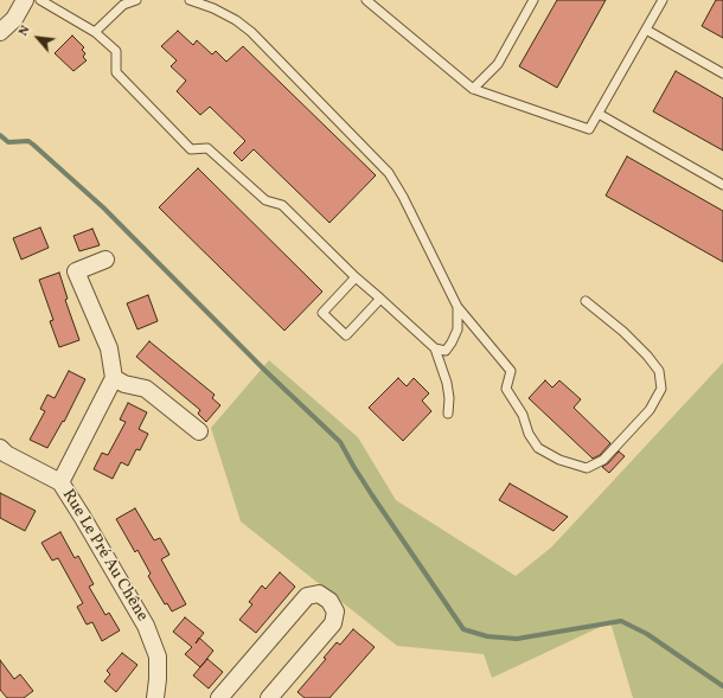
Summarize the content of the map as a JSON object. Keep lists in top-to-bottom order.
{
  "streets": {
    "street": ["Rue Le Pré Au Chêne"]
  },
  "north": "top left"
}
